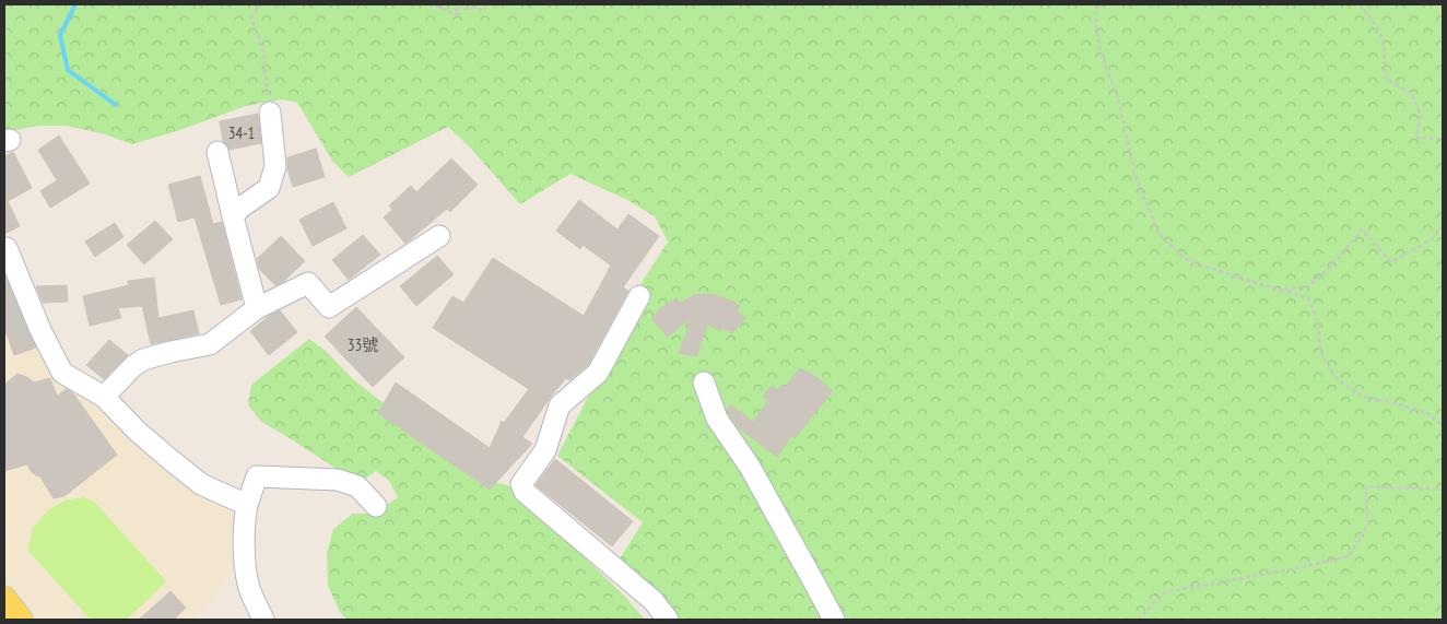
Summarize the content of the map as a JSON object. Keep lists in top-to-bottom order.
{
  "house_numbers": ["34-1", "33號"]
}
